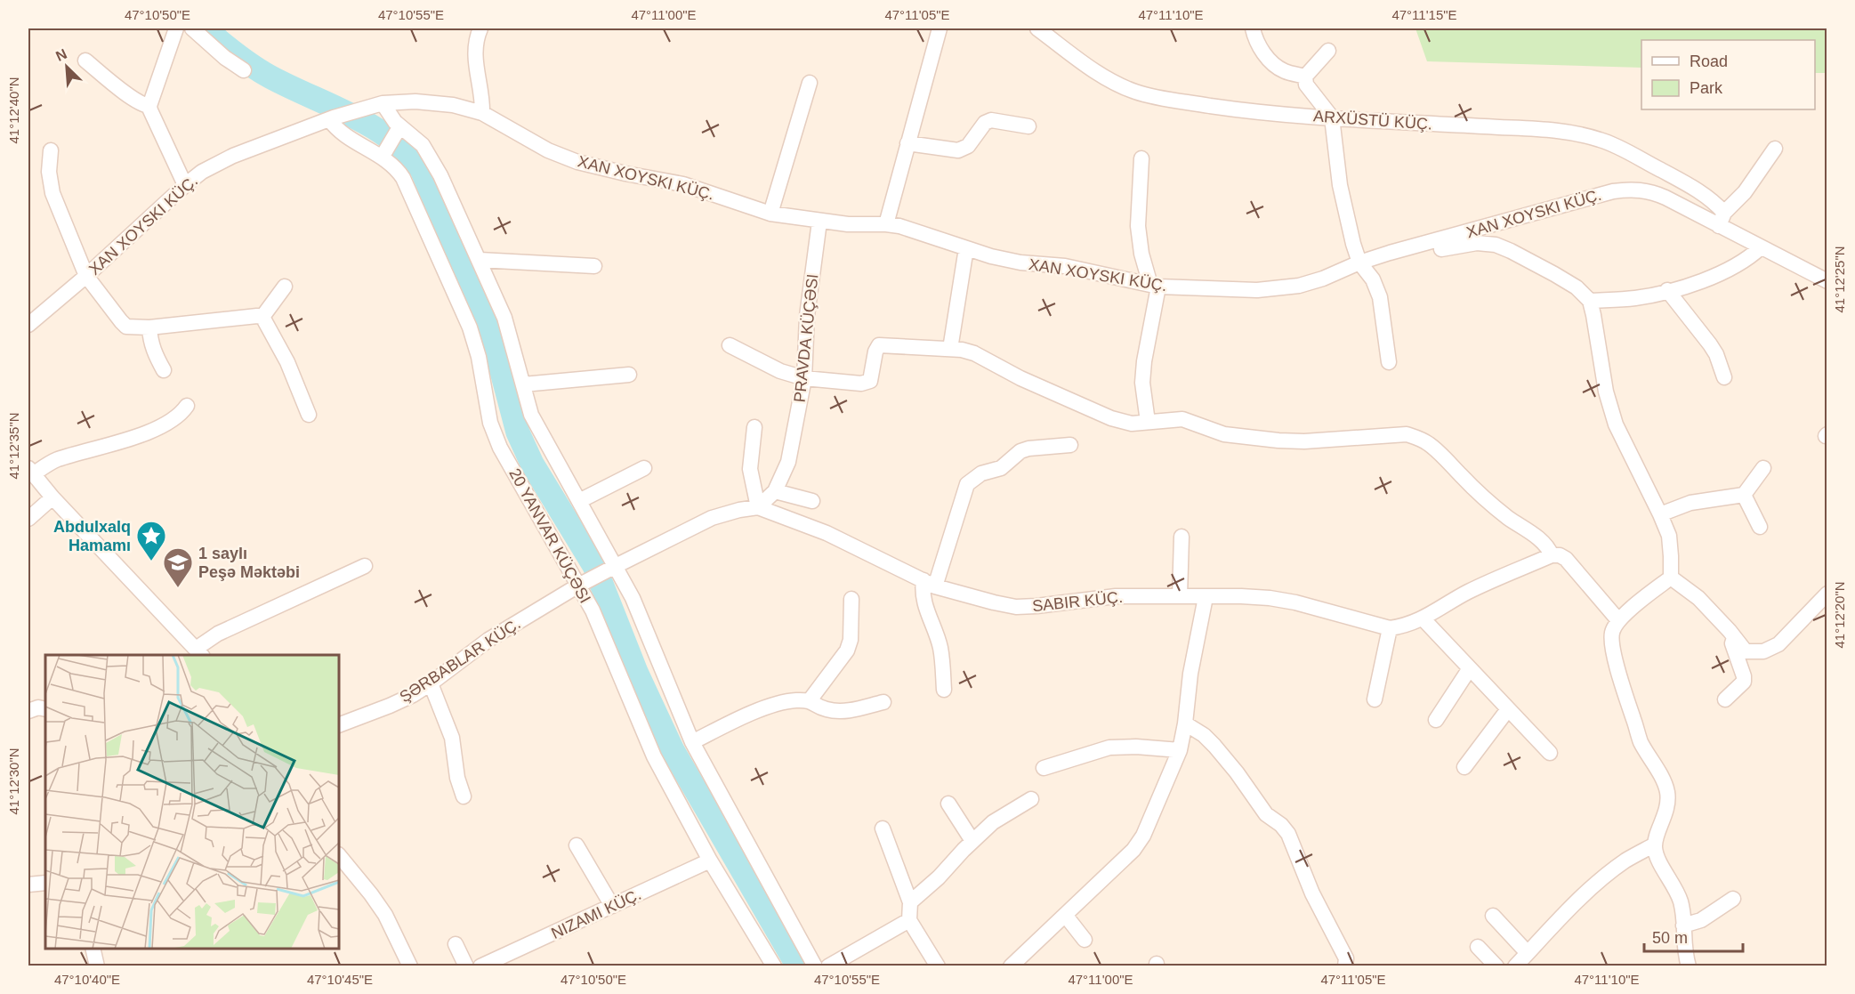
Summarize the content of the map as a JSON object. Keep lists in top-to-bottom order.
{
  "streets": {
    "street": [
      "ARXÜSTÜ KÜÇ.",
      "XAN XOYSKI KÜÇ.",
      "PRAVDA KÜÇƏSI",
      "20 YANVAR KÜÇƏSI",
      "SABIR KÜÇ.",
      "ŞƏRBABLAR KÜÇ.",
      "NIZAMI KÜÇ."
    ]
  },
  "crossings": [
    ["ARXÜSTÜ KÜÇ.", "XAN XOYSKI KÜÇ."],
    ["XAN XOYSKI KÜÇ.", "PRAVDA KÜÇƏSI"],
    ["XAN XOYSKI KÜÇ.", "20 YANVAR KÜÇƏSI"],
    ["PRAVDA KÜÇƏSI", "SABIR KÜÇ."],
    ["20 YANVAR KÜÇƏSI", "ŞƏRBABLAR KÜÇ."],
    ["20 YANVAR KÜÇƏSI", "NIZAMI KÜÇ."]
  ],
  "places": {
    "place": ["Abdulxalq Hamamı"],
    "school or university": ["1 saylı Peşə Məktəbi"]
  },
  "legend": ["Road", "Park"],
  "scale_bar": "50 m",
  "north": "top left",
  "coordinates": [
    "47°10'50\"E",
    "47°10'55\"E",
    "47°11'00\"E",
    "47°11'05\"E",
    "47°11'10\"E",
    "47°11'15\"E",
    "41°12'40\"N",
    "41°12'25\"N",
    "41°12'35\"N",
    "41°12'20\"N",
    "41°12'30\"N",
    "47°10'40\"E",
    "47°10'45\"E"
  ]
}
